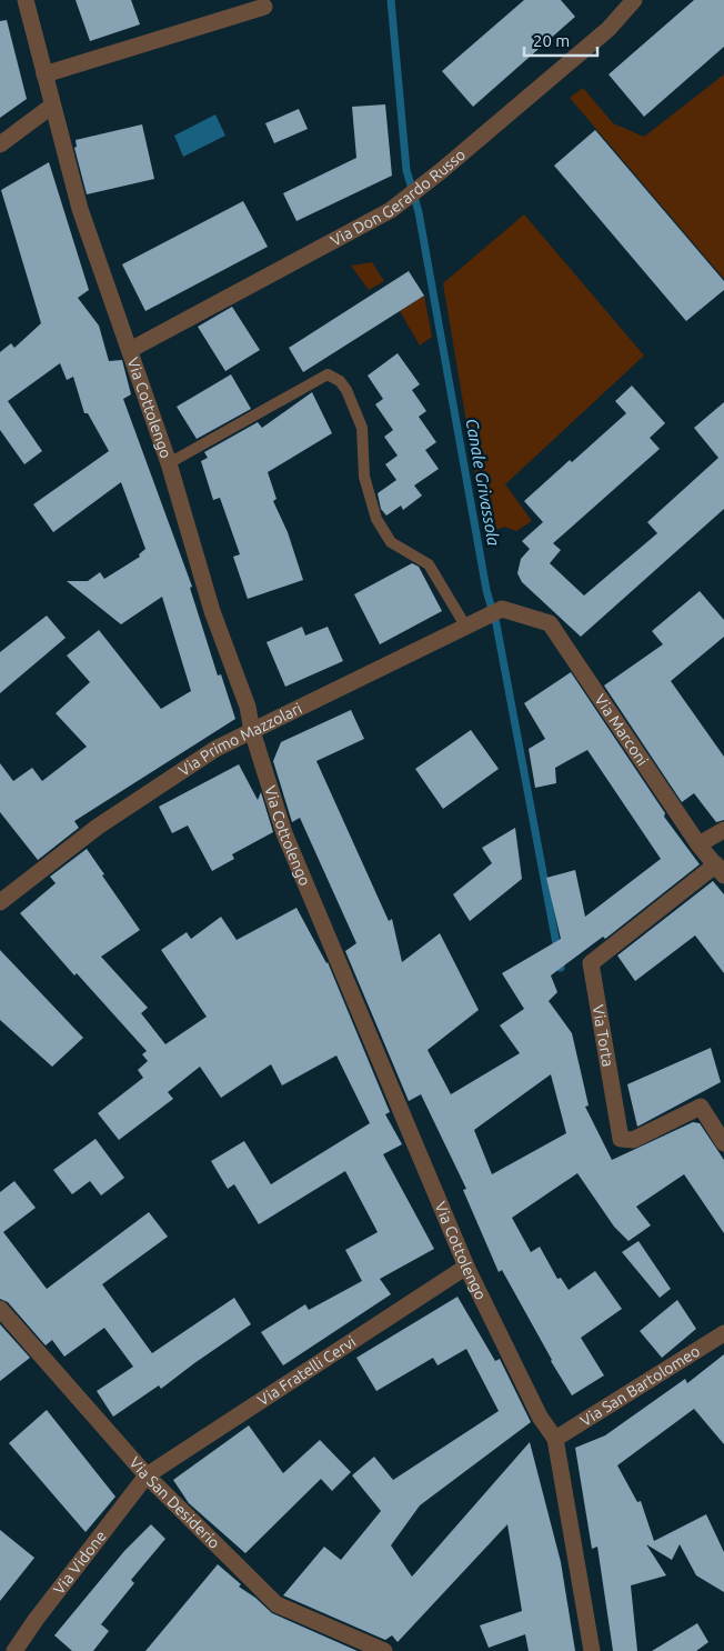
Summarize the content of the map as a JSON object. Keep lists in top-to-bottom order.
{
  "streets": {
    "street": [
      "Via Don Gerardo Russo",
      "Via Cottolengo",
      "Via Marconi",
      "Via Primo Mazzolari",
      "Via Torta",
      "Via Fratelli Cervi",
      "Via San Bartolomeo",
      "Via San Desiderio",
      "Via Vidone"
    ]
  },
  "crossings": [
    ["Via Don Gerardo Russo", "Via Cottolengo"],
    ["Via Cottolengo", "Via Primo Mazzolari"],
    ["Via Cottolengo", "Via Fratelli Cervi"],
    ["Via Cottolengo", "Via San Bartolomeo"],
    ["Via Marconi", "Via Primo Mazzolari"],
    ["Via Marconi", "Via Torta"],
    ["Via Fratelli Cervi", "Via San Desiderio"],
    ["Via Fratelli Cervi", "Via Vidone"],
    ["Via San Desiderio", "Via Vidone"]
  ],
  "water": ["Canale Grivassola"],
  "scale_bar": "20 m"
}
